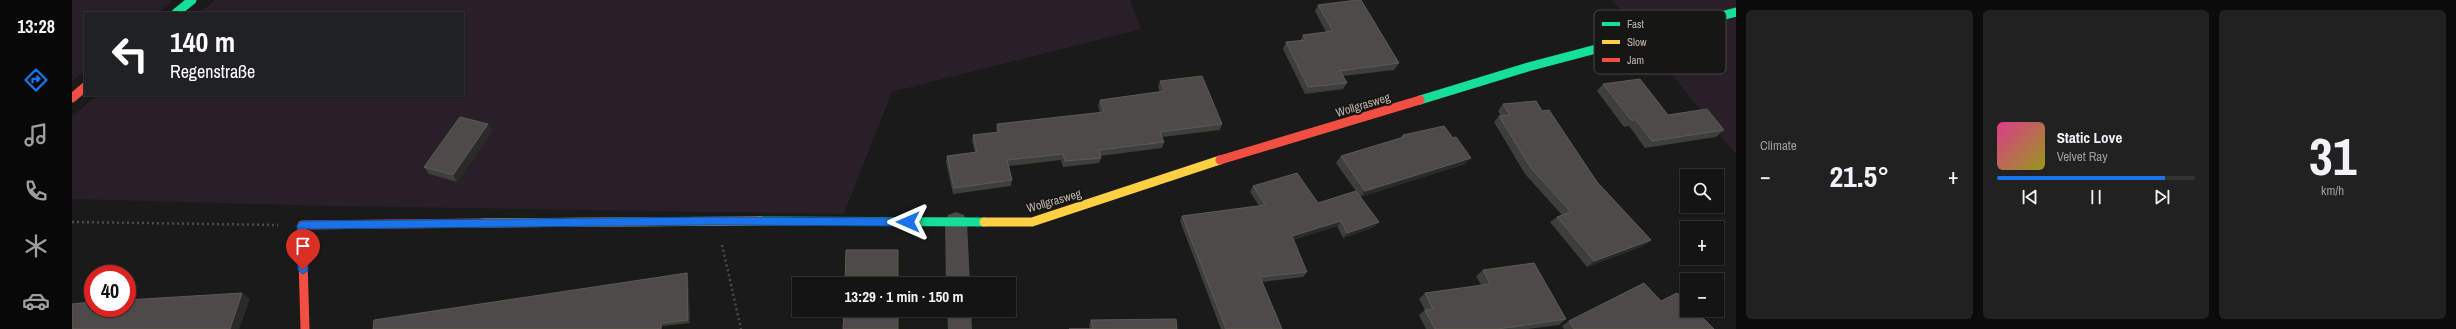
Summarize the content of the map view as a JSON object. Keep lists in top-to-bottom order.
{
  "streets": {
    "street": ["Wollgrasweg"]
  },
  "legend": ["Fast", "Slow", "Jam"],
  "page": {
    "tabs": "13:28",
    "tile": [
      "Climate",
      ["31", "km/h"]
    ],
    "turn": ["140 m", "Regenstraße"],
    "song": ["Static Love", "Velvet Ray"],
    "heat": ["−", "21.5°", "+"],
    "map_buttons": ["+", "−"],
    "limit": "40",
    "trip": "13:29 · 1 min · 150 m"
  }
}
